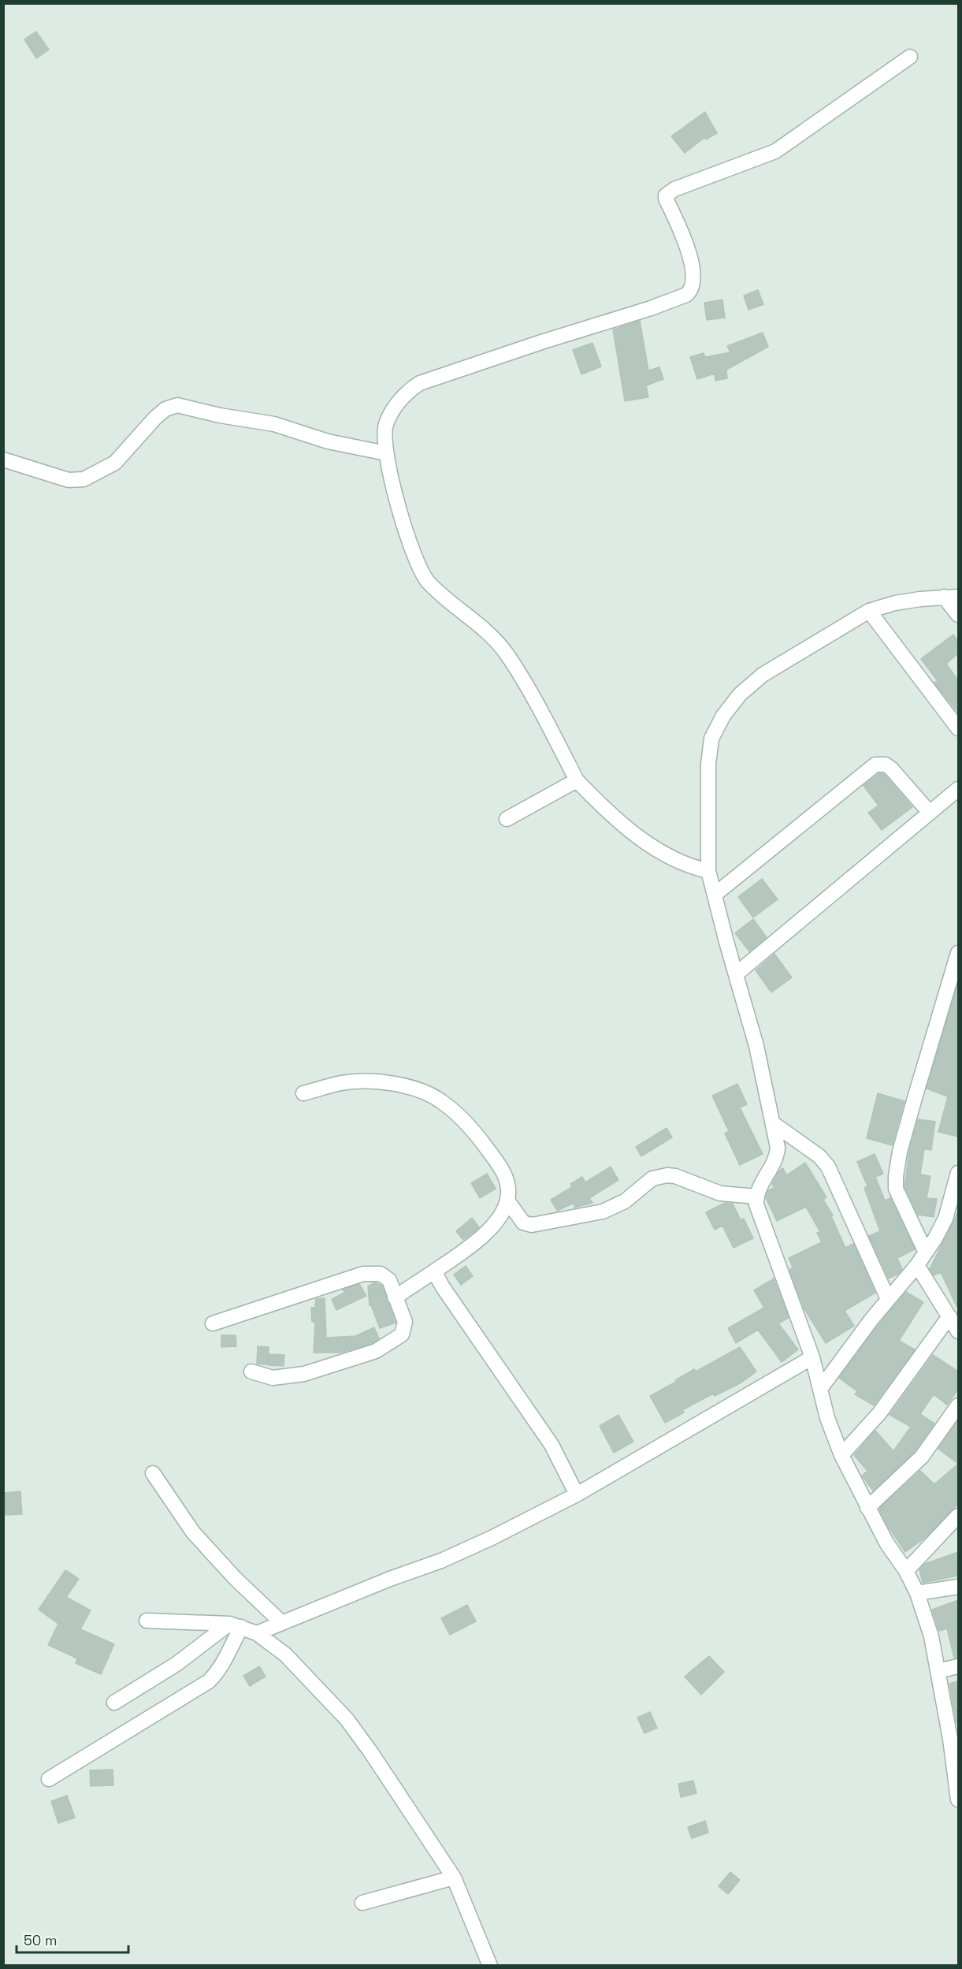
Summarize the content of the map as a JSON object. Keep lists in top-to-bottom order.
{
  "scale_bar": "50 m"
}
